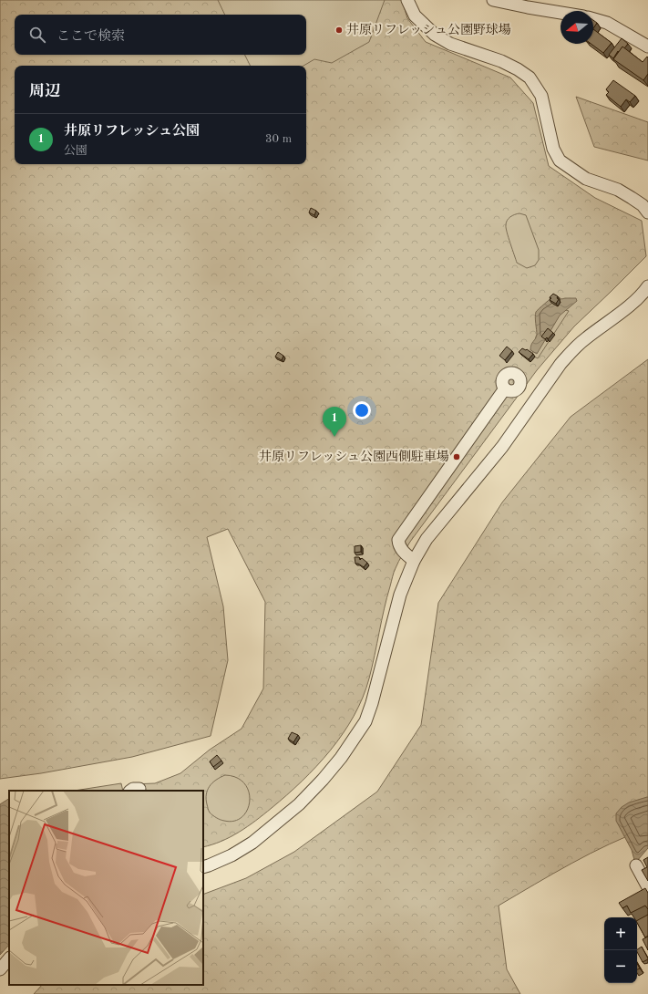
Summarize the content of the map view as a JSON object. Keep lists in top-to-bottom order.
{
  "places": ["井原リフレッシュ公園野球場", "井原リフレッシュ公園西側駐車場"],
  "north": "left",
  "page": {
    "search": "ここで検索",
    "heading": "周辺",
    "list": [
      {
        "mark": "1",
        "name": "井原リフレッシュ公園",
        "note": "公園",
        "value": "30 m"
      }
    ],
    "pins": "1",
    "map_buttons": ["+", "−"]
  }
}
